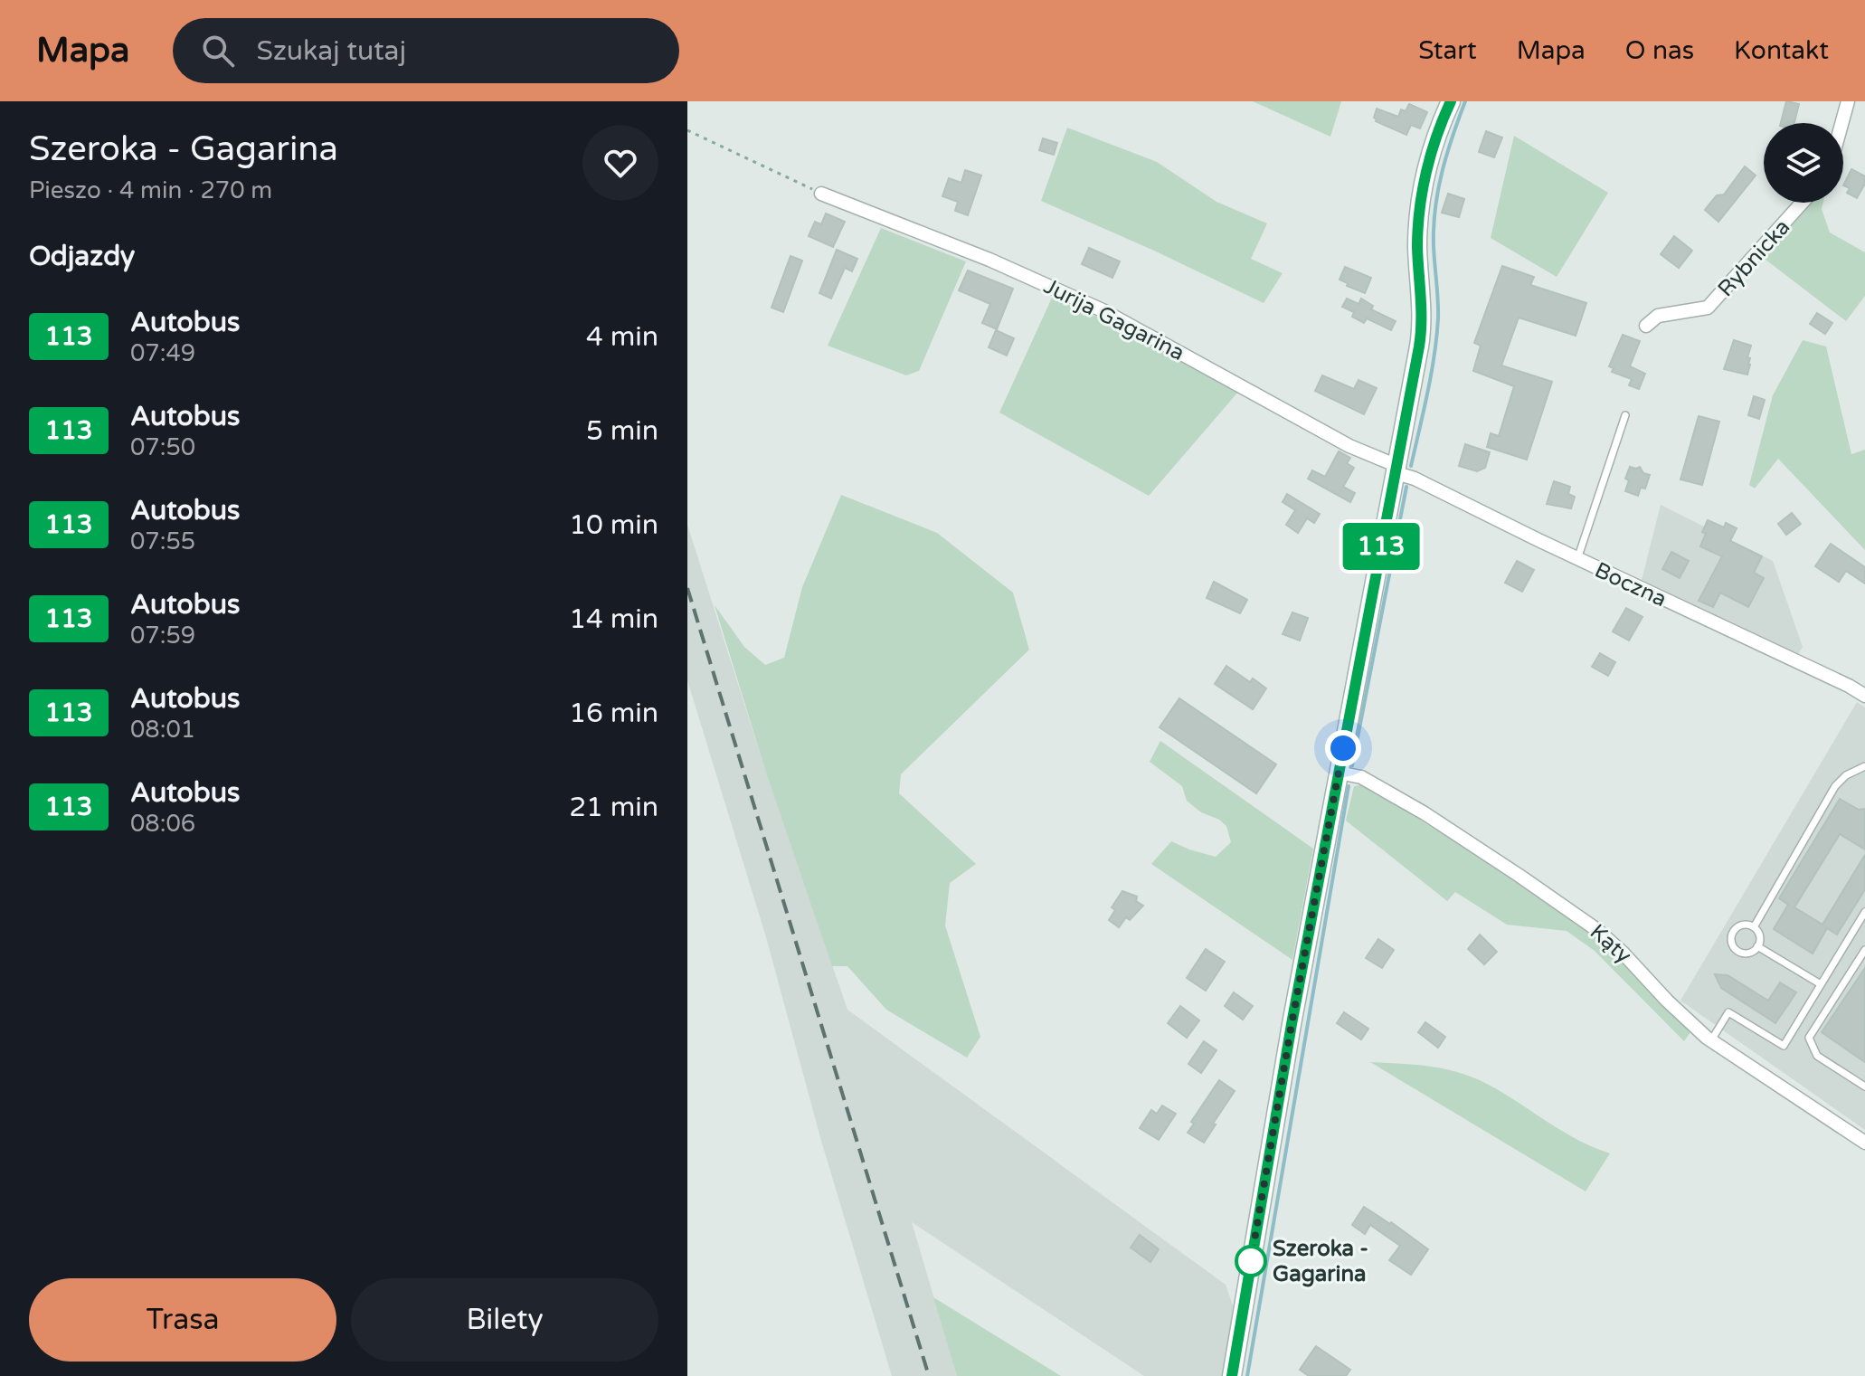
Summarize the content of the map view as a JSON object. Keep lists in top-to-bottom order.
{
  "streets": {
    "street": [
      "Rybnicka",
      "Jurija Gagarina",
      "Boczna",
      "Kąty"
    ]
  },
  "crossings": [
    ["Jurija Gagarina", "Boczna"]
  ],
  "places": ["Szeroka - Gagarina"],
  "lines": ["bus line 113"],
  "page": {
    "header": "Mapa",
    "search": "Szukaj tutaj",
    "nav": [
      "Start",
      "Mapa",
      "O nas",
      "Kontakt"
    ],
    "heading": [
      ["Szeroka - Gagarina", "Pieszo · 4 min · 270 m"],
      "Odjazdy"
    ],
    "on_map": "113",
    "list": [
      {
        "mark": "113",
        "name": "Autobus",
        "note": "07:49",
        "value": "4 min"
      },
      {
        "mark": "113",
        "name": "Autobus",
        "note": "07:50",
        "value": "5 min"
      },
      {
        "mark": "113",
        "name": "Autobus",
        "note": "07:55",
        "value": "10 min"
      },
      {
        "mark": "113",
        "name": "Autobus",
        "note": "07:59",
        "value": "14 min"
      },
      {
        "mark": "113",
        "name": "Autobus",
        "note": "08:01",
        "value": "16 min"
      },
      {
        "mark": "113",
        "name": "Autobus",
        "note": "08:06",
        "value": "21 min"
      }
    ],
    "buttons": ["Trasa", "Bilety"]
  }
}
